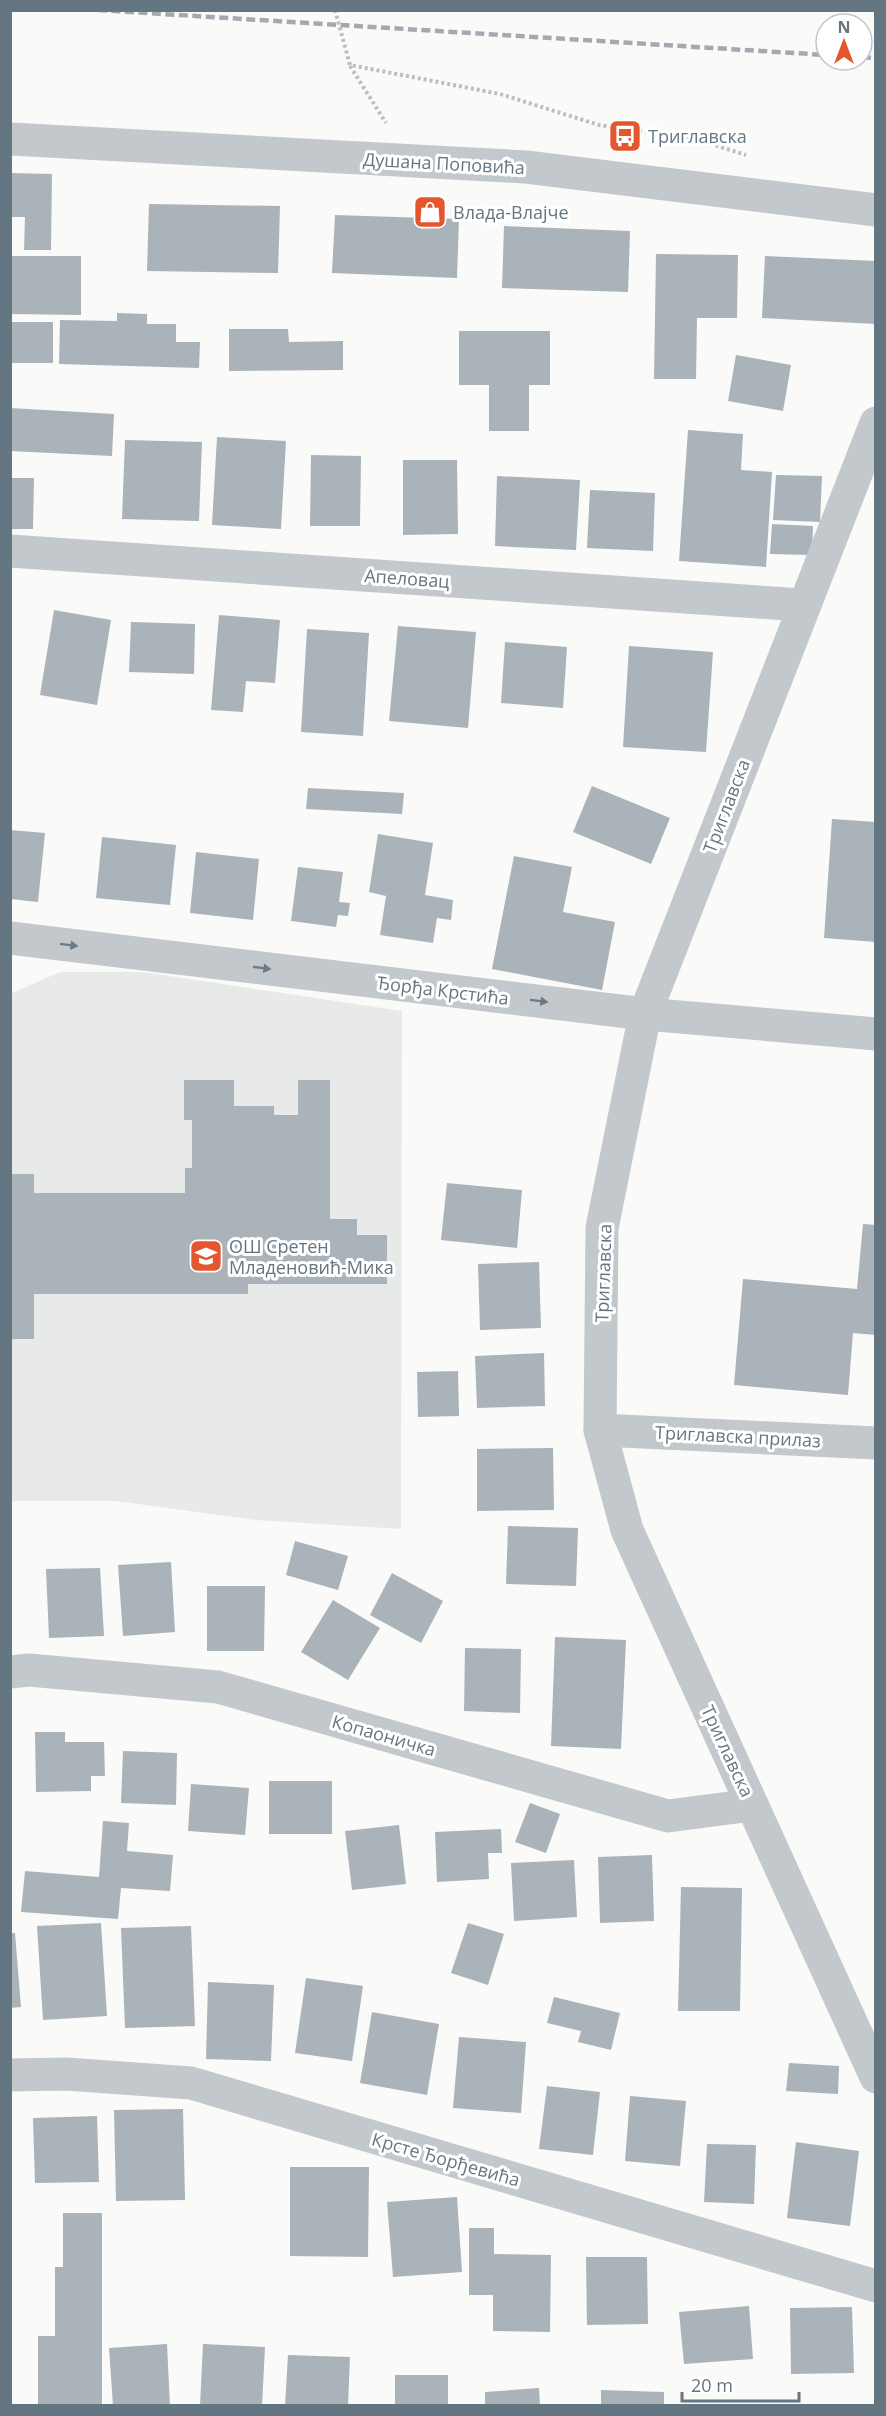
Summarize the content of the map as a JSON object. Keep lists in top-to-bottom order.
{
  "streets": {
    "street": [
      "Душана Поповића",
      "Апеловац",
      "Триглавска",
      "Ђорђа Крстића",
      "Триглавска прилаз",
      "Копаоничка",
      "Крсте Ђорђевића"
    ]
  },
  "crossings": [
    ["Апеловац", "Триглавска"],
    ["Триглавска", "Ђорђа Крстића"],
    ["Триглавска", "Триглавска прилаз"],
    ["Триглавска", "Копаоничка"]
  ],
  "one_way": ["Ђорђа Крстића"],
  "places": {
    "bus stop": ["Триглавска"],
    "shop": ["Влада-Влајче"],
    "school or university": ["ОШ Сретен Младеновић-Мика"]
  },
  "scale_bar": "20 m",
  "north": "top"
}
